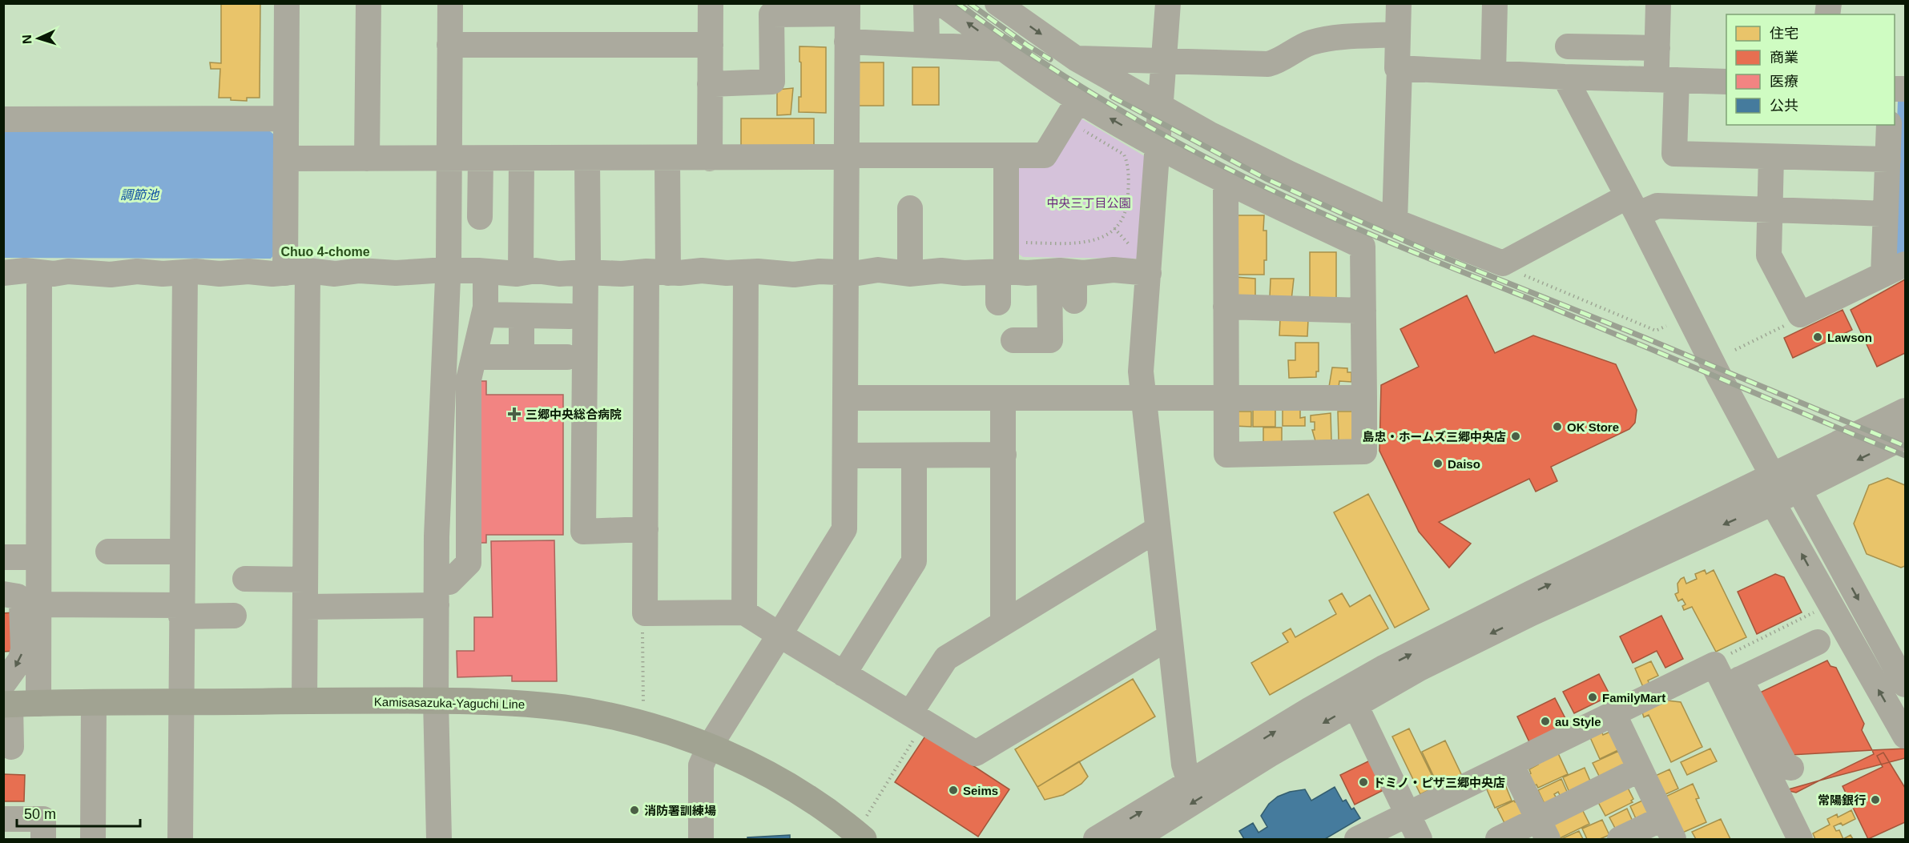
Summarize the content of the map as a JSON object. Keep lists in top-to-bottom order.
{
  "streets": {
    "main road": ["Kamisasazuka-Yaguchi Line"]
  },
  "districts": ["Chuo 4-chome"],
  "water": ["調節池"],
  "parks": ["中央三丁目公園"],
  "places": {
    "other": [
      "Lawson",
      "OK Store",
      "島忠・ホームズ三郷中央店",
      "Daiso",
      "FamilyMart",
      "au Style",
      "ドミノ・ピザ三郷中央店",
      "Seims",
      "常陽銀行",
      "消防署訓練場"
    ],
    "health": ["三郷中央総合病院"]
  },
  "legend": [
    "住宅",
    "商業",
    "医療",
    "公共"
  ],
  "scale_bar": "50 m",
  "north": "left"
}
